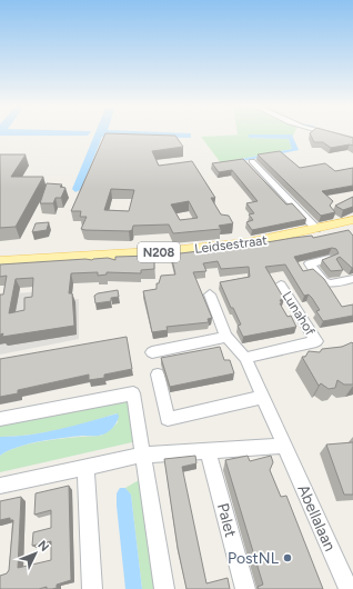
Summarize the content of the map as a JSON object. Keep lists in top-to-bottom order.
{
  "streets": {
    "main road": ["Leidsestraat", "N208"],
    "street": ["Lunahof", "Abellalaan", "Palet"]
  },
  "crossings": [
    ["Lunahof", "Abellalaan"]
  ],
  "places": ["PostNL"],
  "north": "top right"
}
